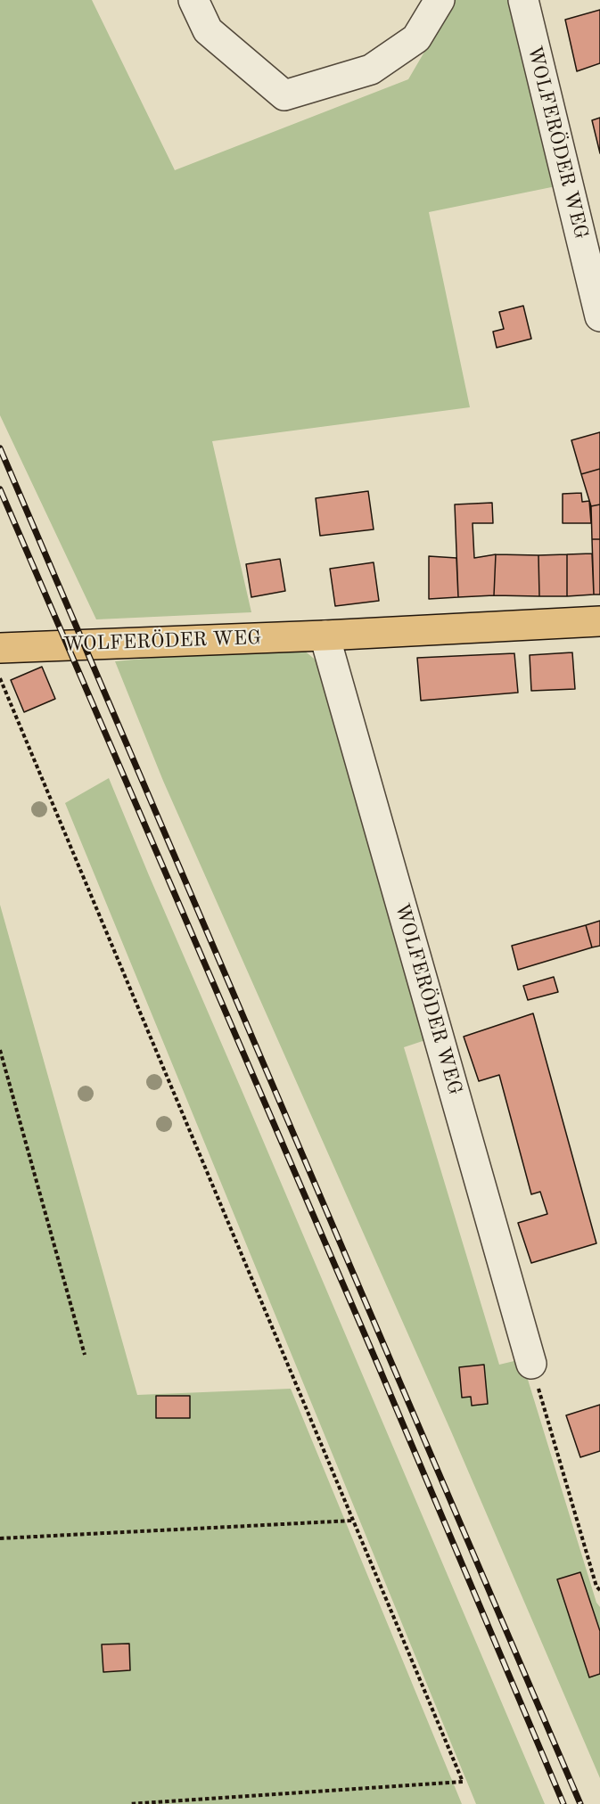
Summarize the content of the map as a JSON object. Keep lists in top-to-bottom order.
{
  "streets": {
    "main road": ["WOLFERÖDER WEG"]
  }
}
